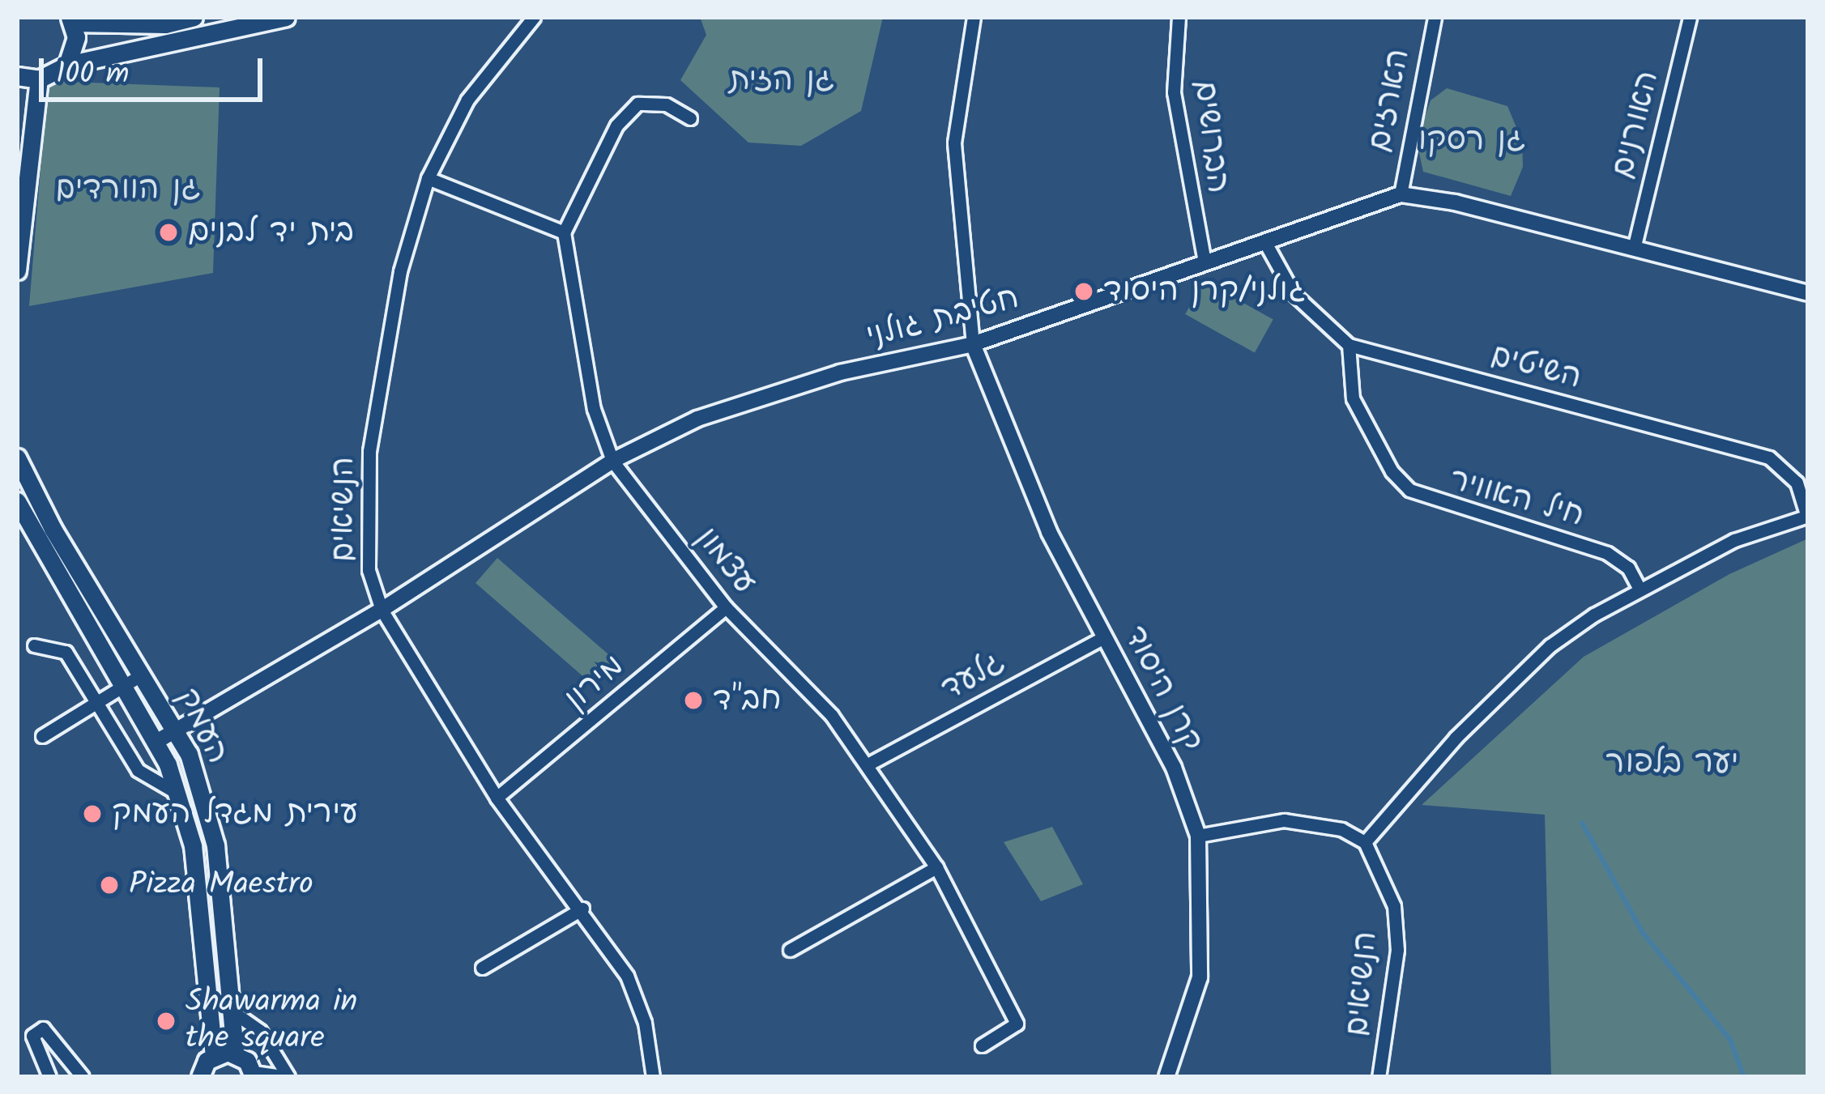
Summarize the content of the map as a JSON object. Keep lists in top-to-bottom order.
{
  "streets": {
    "main road": ["העמק"],
    "street": [
      "הארזים",
      "האורנים",
      "הברושים",
      "חטיבת גולני",
      "השיטים",
      "חיל האוויר",
      "הנשיאים",
      "עצמון",
      "גלעד",
      "מירון",
      "קרן היסוד"
    ]
  },
  "crossings": [
    ["הארזים", "חטיבת גולני"],
    ["הברושים", "חטיבת גולני"],
    ["חטיבת גולני", "השיטים"],
    ["חטיבת גולני", "הנשיאים"],
    ["חטיבת גולני", "עצמון"],
    ["חטיבת גולני", "קרן היסוד"],
    ["חטיבת גולני", "העמק"],
    ["השיטים", "חיל האוויר"],
    ["הנשיאים", "מירון"],
    ["עצמון", "גלעד"],
    ["עצמון", "מירון"],
    ["גלעד", "קרן היסוד"]
  ],
  "parks": [
    "גן הזית",
    "גן רסקו",
    "גן הוורדים",
    "יער בלפור"
  ],
  "places": [
    "בית יד לבנים",
    "גולני/קרן היסוד",
    "חב\"ד",
    "עירית מגדל העמק",
    "Pizza Maestro",
    "Shawarma in the square"
  ],
  "scale_bar": "100 m"
}
